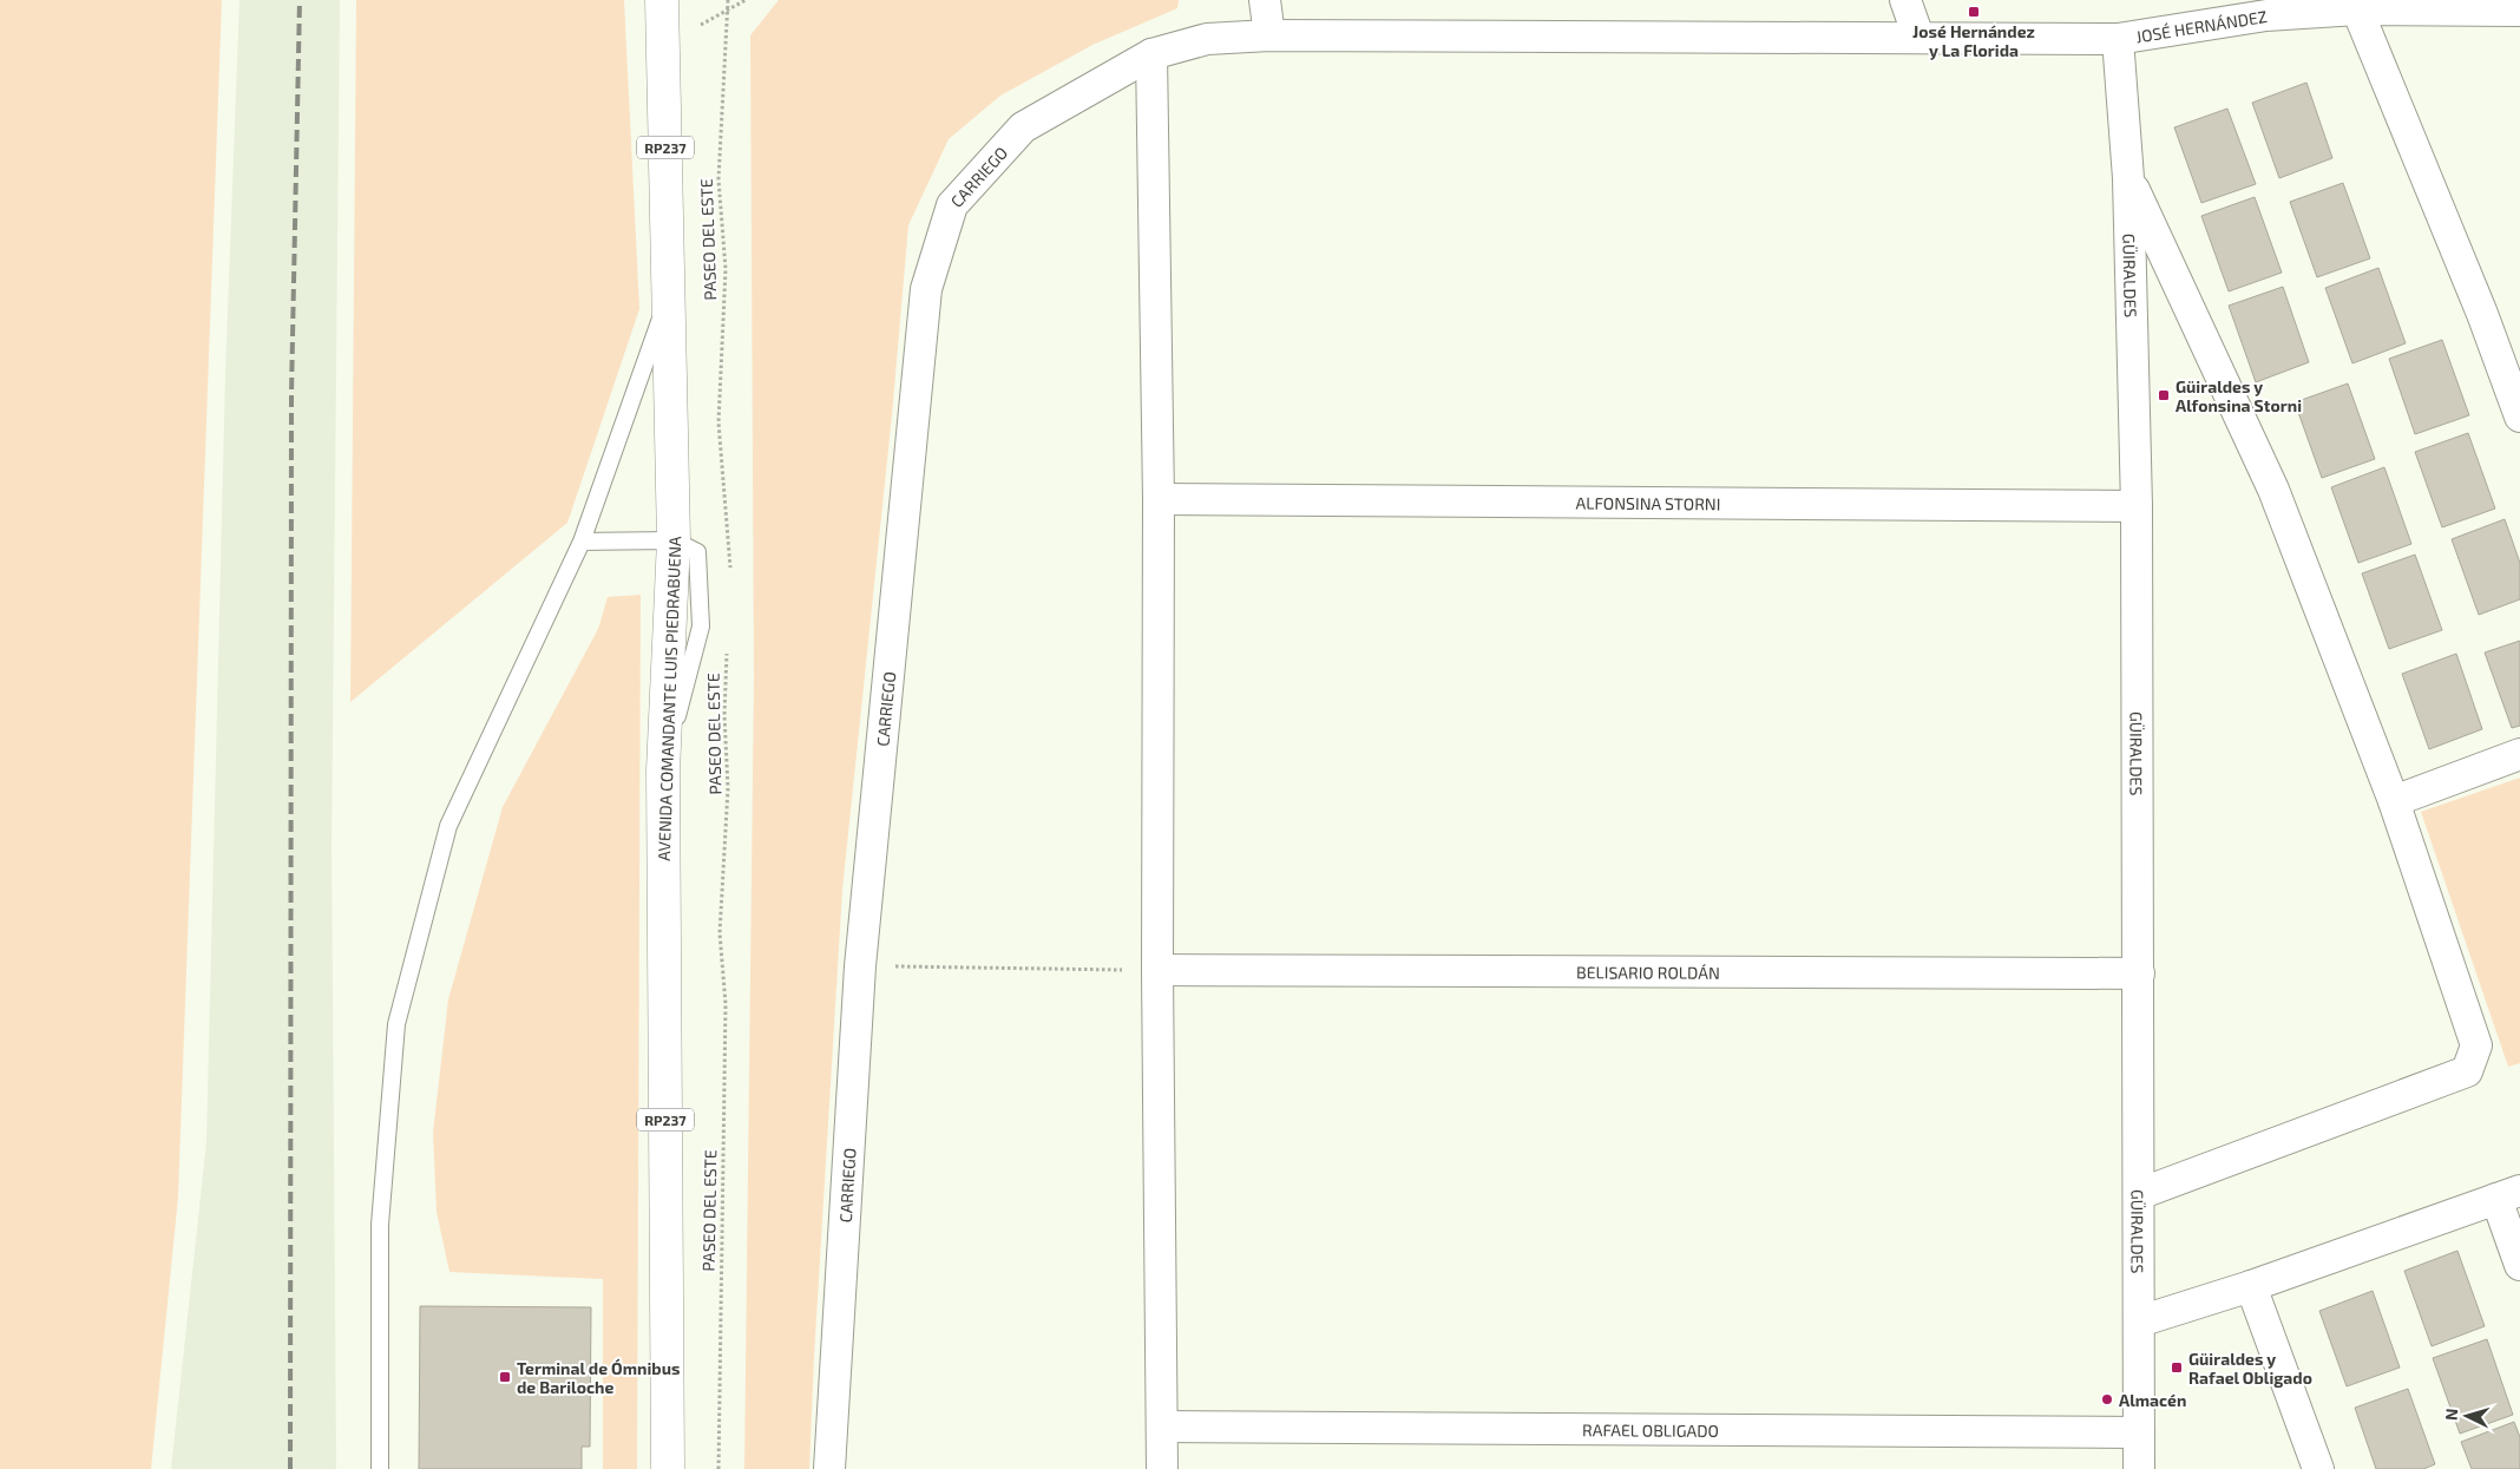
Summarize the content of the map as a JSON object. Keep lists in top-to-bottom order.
{
  "streets": {
    "main road": ["RP237", "AVENIDA COMANDANTE LUIS PIEDRABUENA"],
    "street": [
      "JOSÉ HERNÁNDEZ",
      "CARRIEGO",
      "GÜIRALDES",
      "ALFONSINA STORNI",
      "BELISARIO ROLDÁN",
      "RAFAEL OBLIGADO"
    ],
    "path": ["PASEO DEL ESTE"]
  },
  "crossings": [
    ["JOSÉ HERNÁNDEZ", "CARRIEGO"],
    ["JOSÉ HERNÁNDEZ", "GÜIRALDES"],
    ["GÜIRALDES", "ALFONSINA STORNI"],
    ["GÜIRALDES", "BELISARIO ROLDÁN"],
    ["GÜIRALDES", "RAFAEL OBLIGADO"]
  ],
  "places": {
    "transit": [
      "José Hernández y La Florida",
      "Güiraldes y Alfonsina Storni",
      "Güiraldes y Rafael Obligado",
      "Terminal de Ómnibus de Bariloche"
    ],
    "other": ["Almacén"]
  },
  "north": "left"
}
